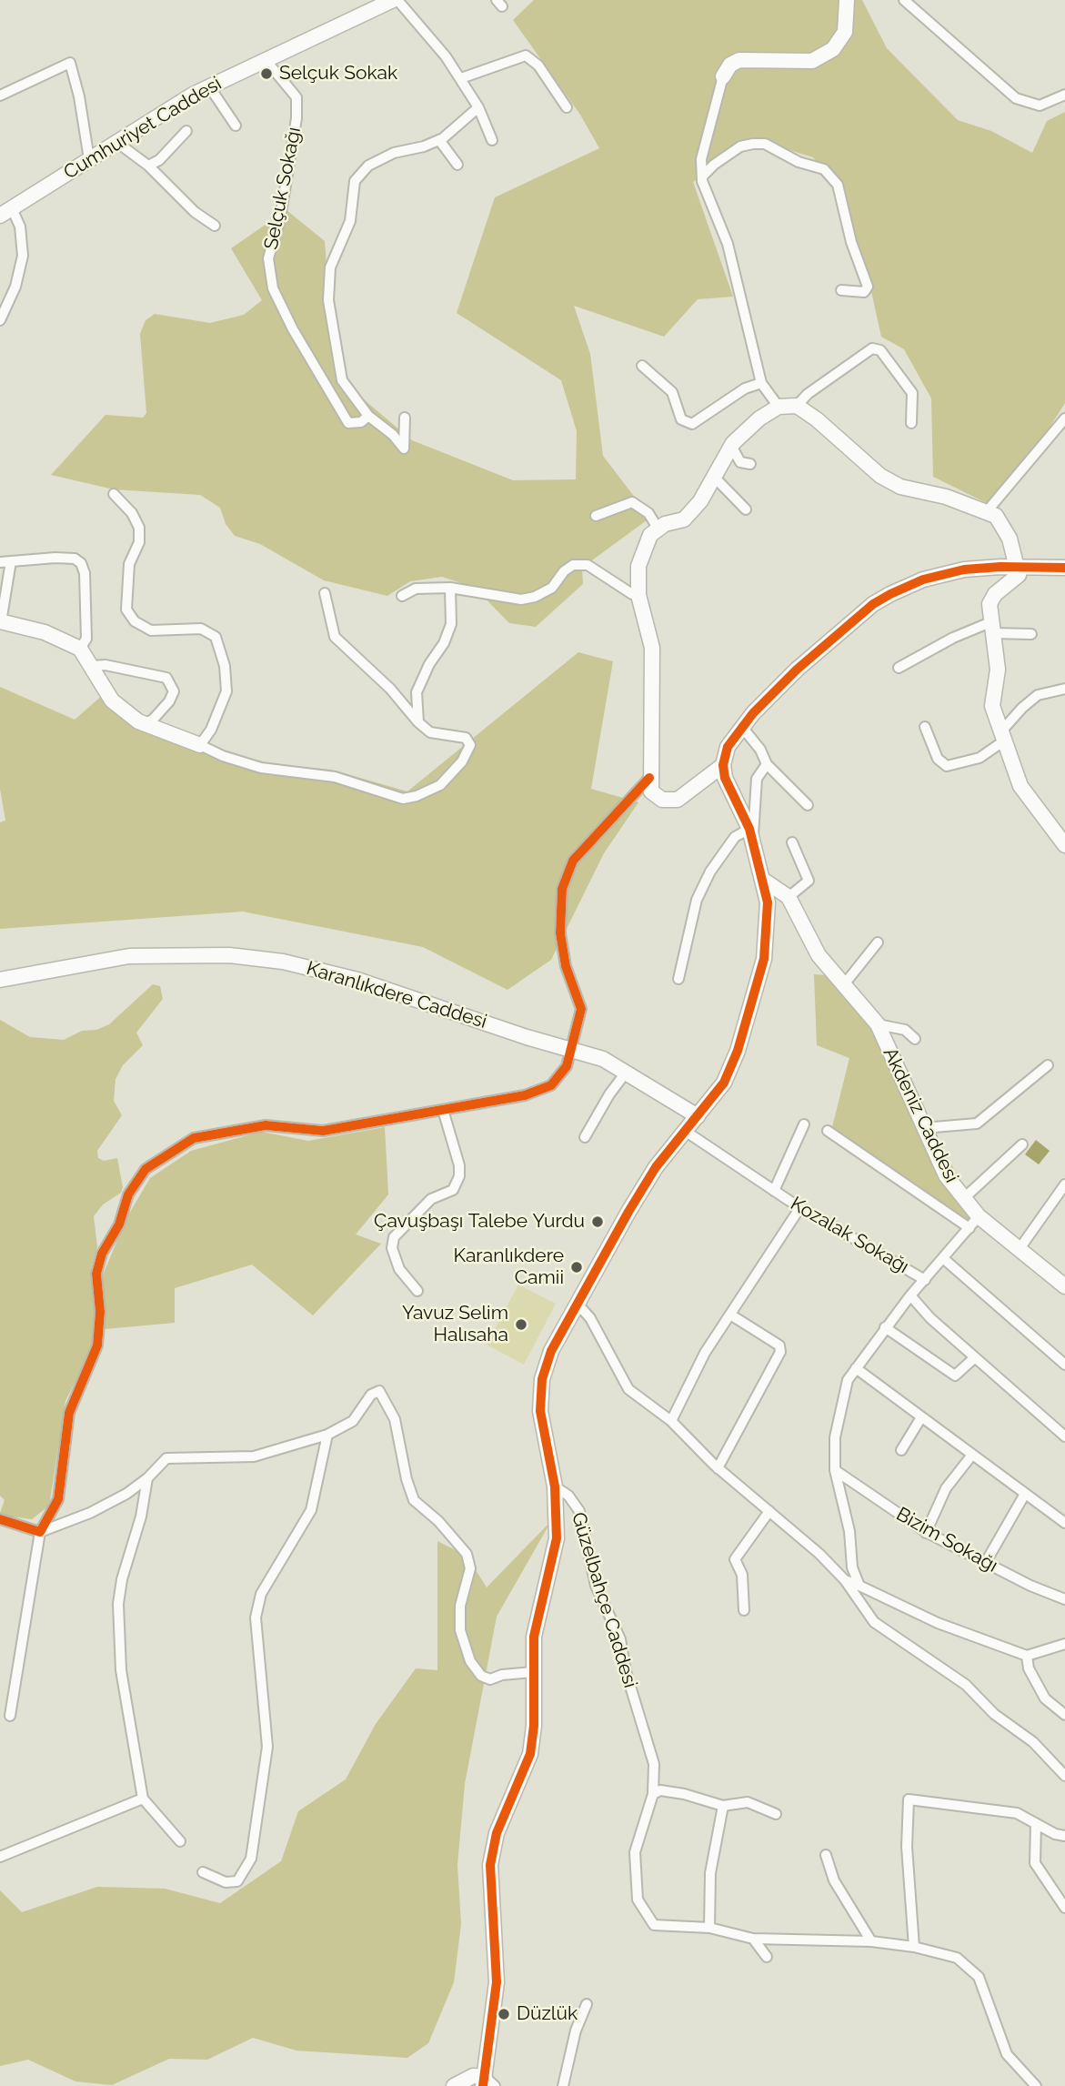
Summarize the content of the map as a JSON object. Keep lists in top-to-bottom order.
{
  "streets": {
    "street": [
      "Cumhuriyet Caddesi",
      "Selçuk Sokağı",
      "Karanlıkdere Caddesi",
      "Akdeniz Caddesi",
      "Kozalak Sokağı",
      "Bizim Sokağı",
      "Güzelbahçe Caddesi"
    ]
  },
  "crossings": [
    ["Cumhuriyet Caddesi", "Selçuk Sokağı"]
  ],
  "places": [
    "Selçuk Sokak",
    "Çavuşbaşı Talebe Yurdu",
    "Karanlıkdere Camii",
    "Yavuz Selim Halısaha",
    "Düzlük"
  ]
}
